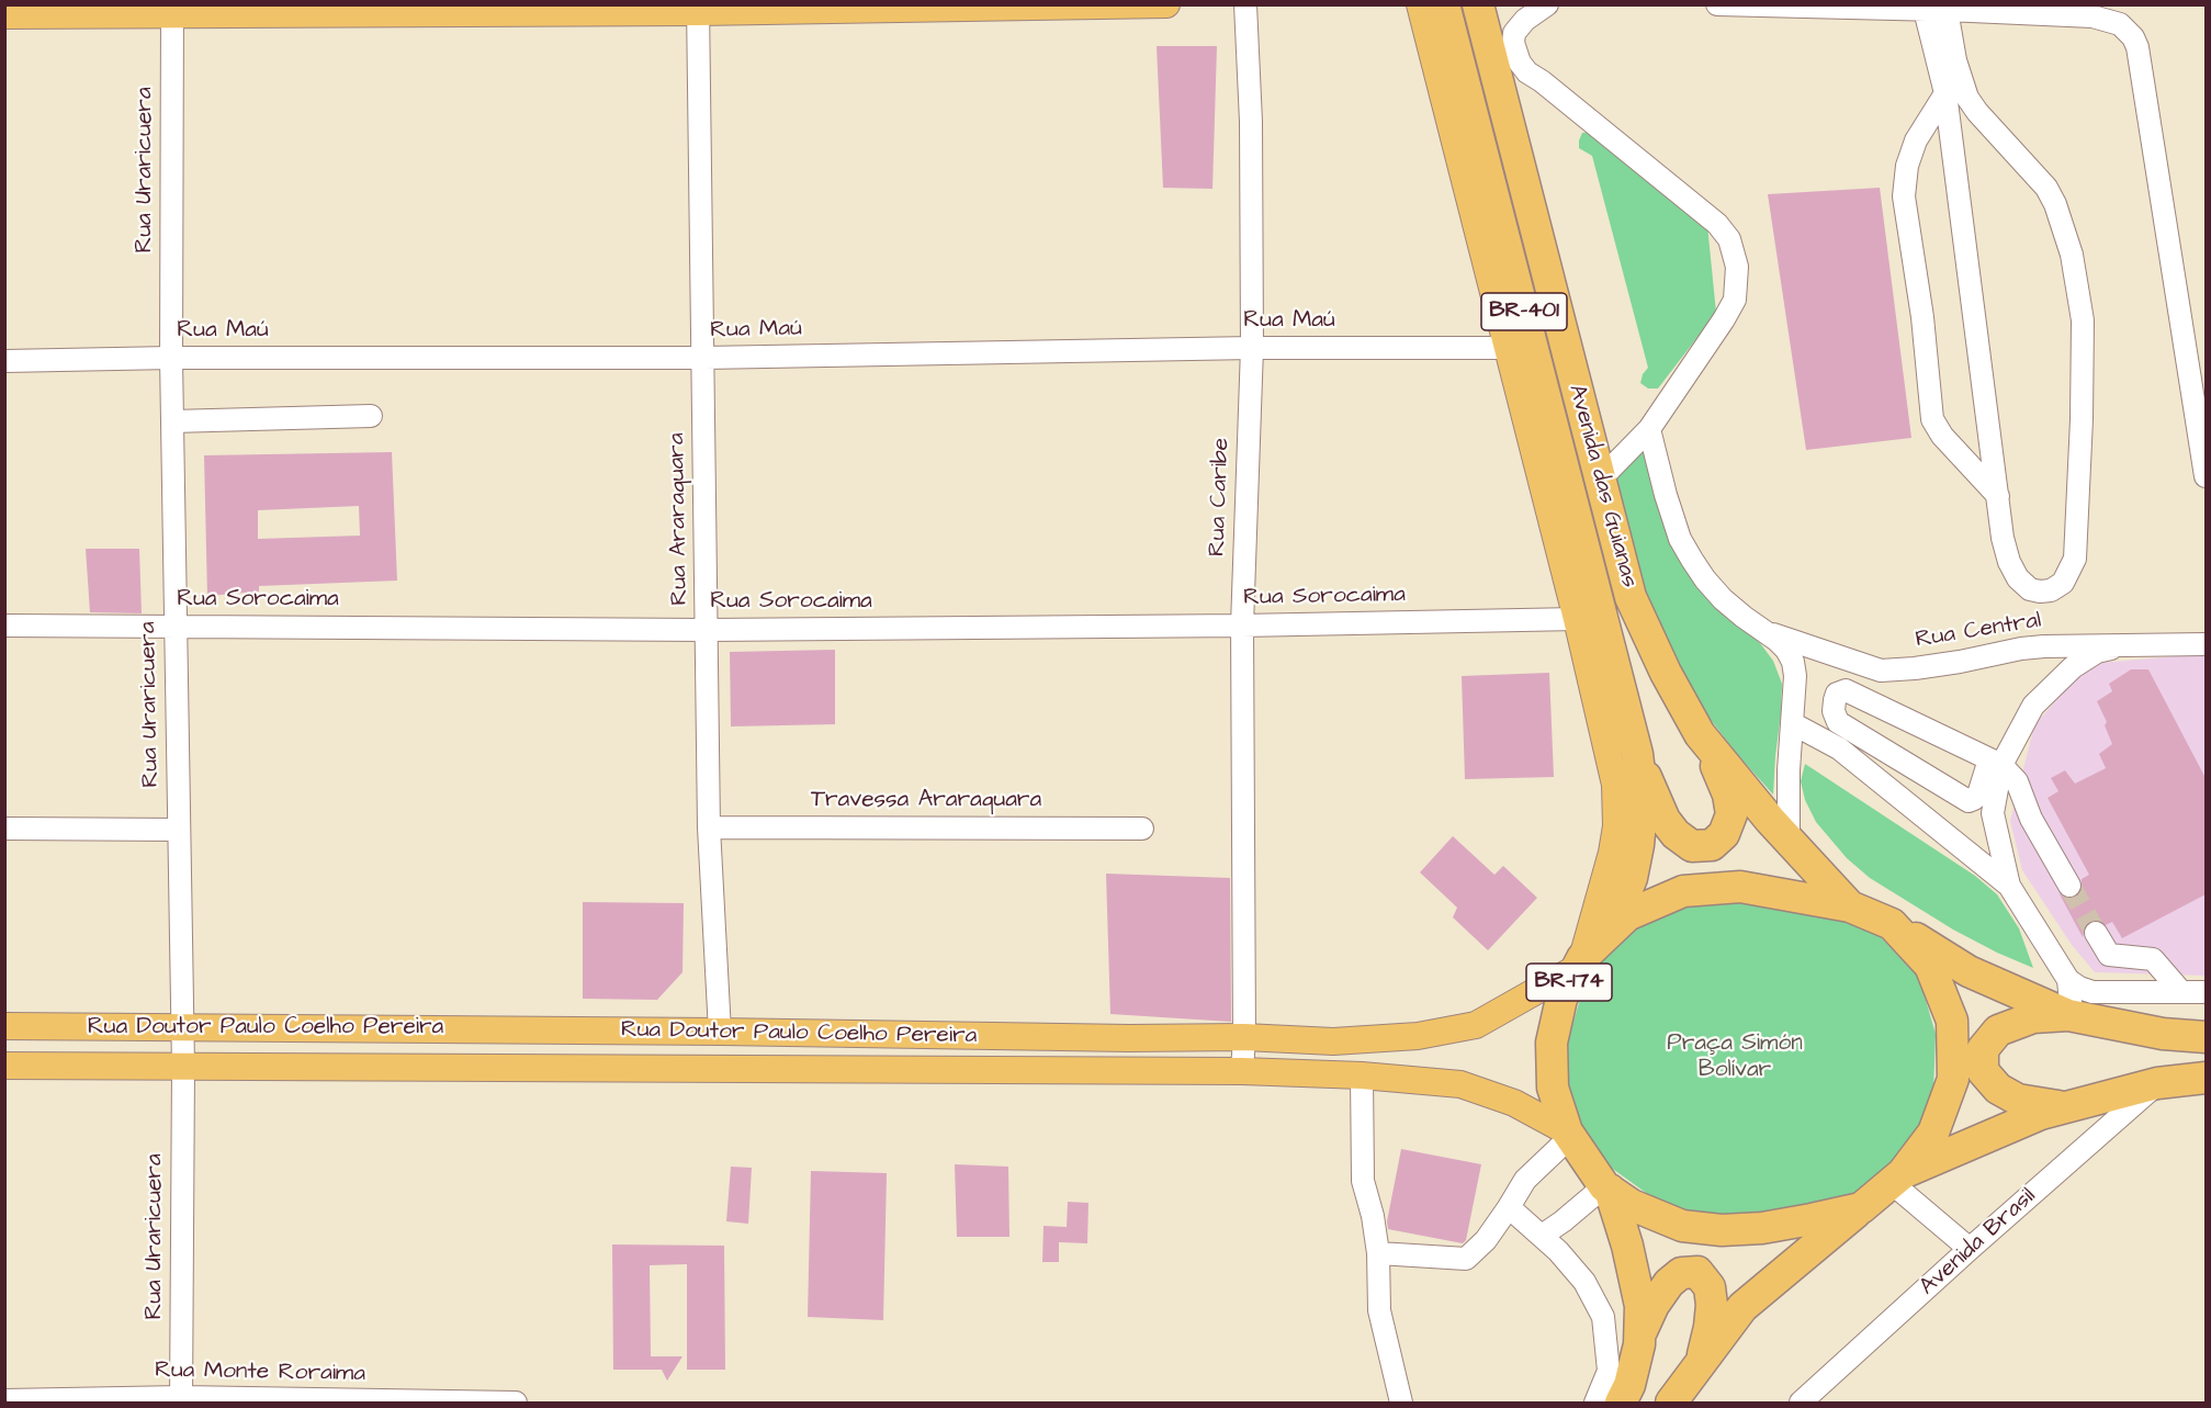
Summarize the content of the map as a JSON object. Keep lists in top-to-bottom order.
{
  "streets": {
    "highway": ["BR-401", "Avenida das Guianas", "BR-174"],
    "main road": ["Rua Doutor Paulo Coelho Pereira"],
    "street": [
      "Rua Uraricuera",
      "Rua Maú",
      "Rua Caribe",
      "Rua Araraquara",
      "Rua Sorocaima",
      "Rua Central",
      "Travessa Araraquara",
      "Avenida Brasil",
      "Rua Monte Roraima"
    ]
  },
  "crossings": [
    ["Rua Uraricuera", "Rua Maú"],
    ["Rua Uraricuera", "Rua Sorocaima"],
    ["Rua Uraricuera", "Rua Doutor Paulo Coelho Pereira"],
    ["Rua Uraricuera", "Rua Monte Roraima"],
    ["Rua Maú", "Rua Caribe"],
    ["Rua Maú", "Rua Araraquara"],
    ["Avenida das Guianas", "BR-174"],
    ["Rua Caribe", "Rua Sorocaima"],
    ["Rua Caribe", "Rua Doutor Paulo Coelho Pereira"],
    ["Rua Araraquara", "Rua Sorocaima"],
    ["Rua Araraquara", "Travessa Araraquara"],
    ["Rua Araraquara", "Rua Doutor Paulo Coelho Pereira"],
    ["BR-174", "Rua Doutor Paulo Coelho Pereira"],
    ["BR-174", "Avenida Brasil"]
  ],
  "parks": ["Praça Simón Bolívar"]
}
